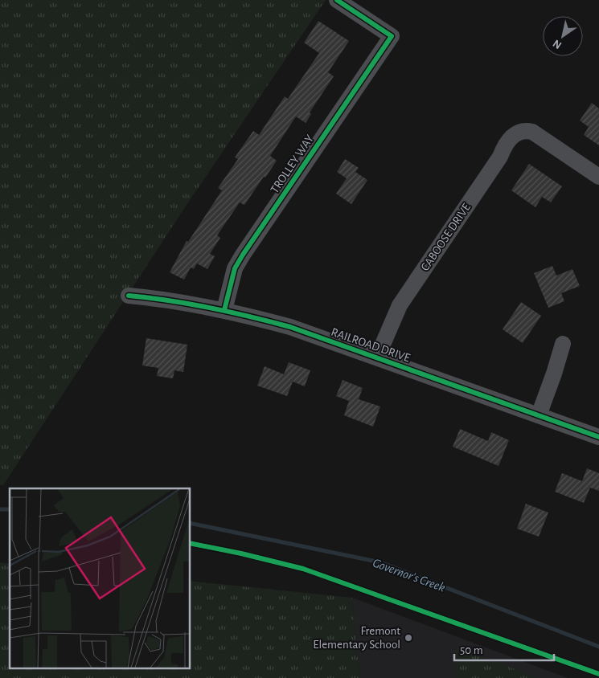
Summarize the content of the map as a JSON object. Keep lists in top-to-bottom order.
{
  "streets": {
    "street": ["TROLLEY WAY", "CABOOSE DRIVE", "RAILROAD DRIVE"]
  },
  "crossings": [
    ["TROLLEY WAY", "RAILROAD DRIVE"],
    ["CABOOSE DRIVE", "RAILROAD DRIVE"]
  ],
  "water": ["Governor's Creek"],
  "places": ["Fremont Elementary School"],
  "scale_bar": "50 m",
  "north": "bottom left"
}
